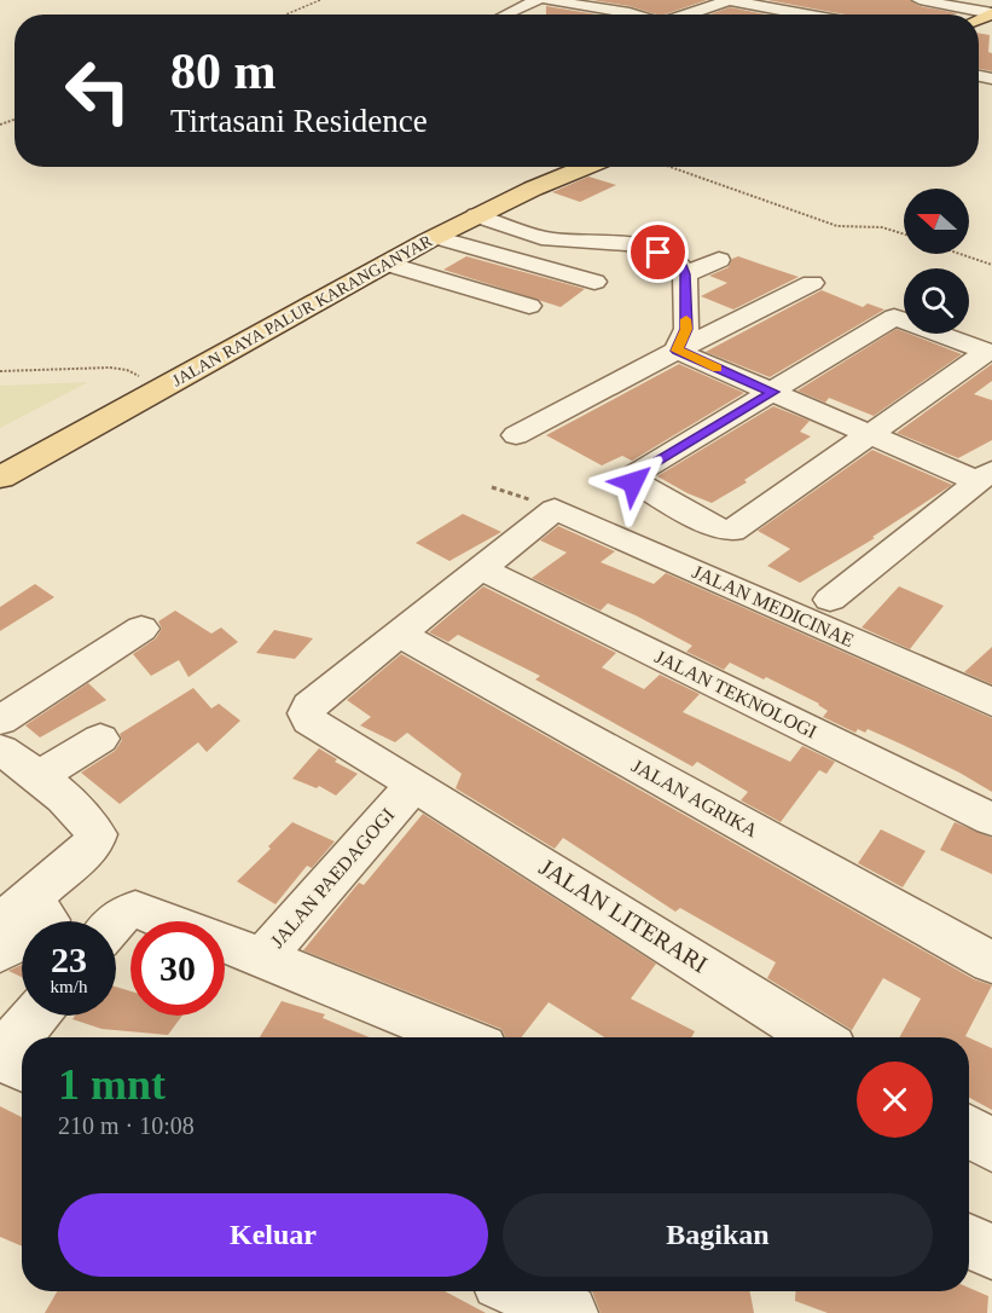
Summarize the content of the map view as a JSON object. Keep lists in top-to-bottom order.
{
  "streets": {
    "main road": ["JALAN RAYA PALUR KARANGANYAR"],
    "street": [
      "JALAN MEDICINAE",
      "JALAN TEKNOLOGI",
      "JALAN AGRIKA",
      "JALAN PAEDAGOGI",
      "JALAN LITERARI"
    ]
  },
  "crossings": [
    ["JALAN PAEDAGOGI", "JALAN LITERARI"]
  ],
  "north": "left",
  "page": {
    "turn": ["80 m", "Tirtasani Residence"],
    "speed": "23 km/h",
    "limit": "30",
    "heading": ["1 mnt", "210 m · 10:08"],
    "buttons": ["Keluar", "Bagikan"]
  }
}
